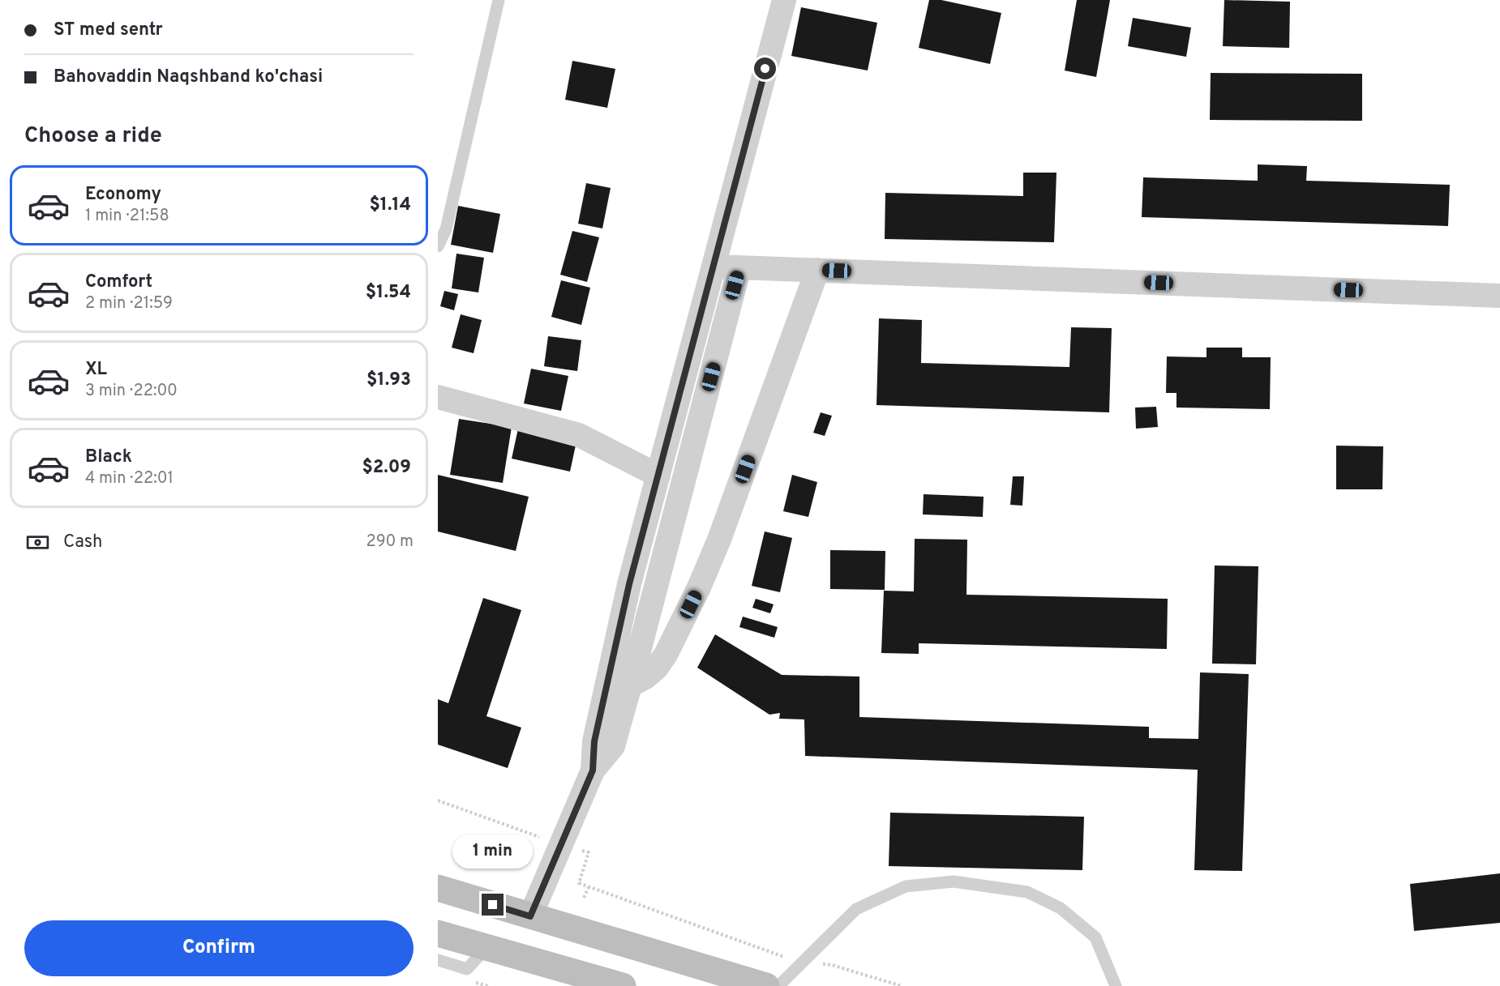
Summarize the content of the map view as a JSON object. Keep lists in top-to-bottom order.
{
  "page": {
    "banner": ["ST med sentr", "Bahovaddin Naqshband ko'chasi"],
    "heading": "Choose a ride",
    "list": [
      {
        "name": "Economy",
        "note": "1 min · 21:58",
        "value": "$1.14"
      },
      {
        "name": "Comfort",
        "note": "2 min · 21:59",
        "value": "$1.54"
      },
      {
        "name": "XL",
        "note": "3 min · 22:00",
        "value": "$1.93"
      },
      {
        "name": "Black",
        "note": "4 min · 22:01",
        "value": "$2.09"
      }
    ],
    "pay": ["Cash", "290 m"],
    "bubble": "1 min",
    "buttons": "Confirm"
  }
}
